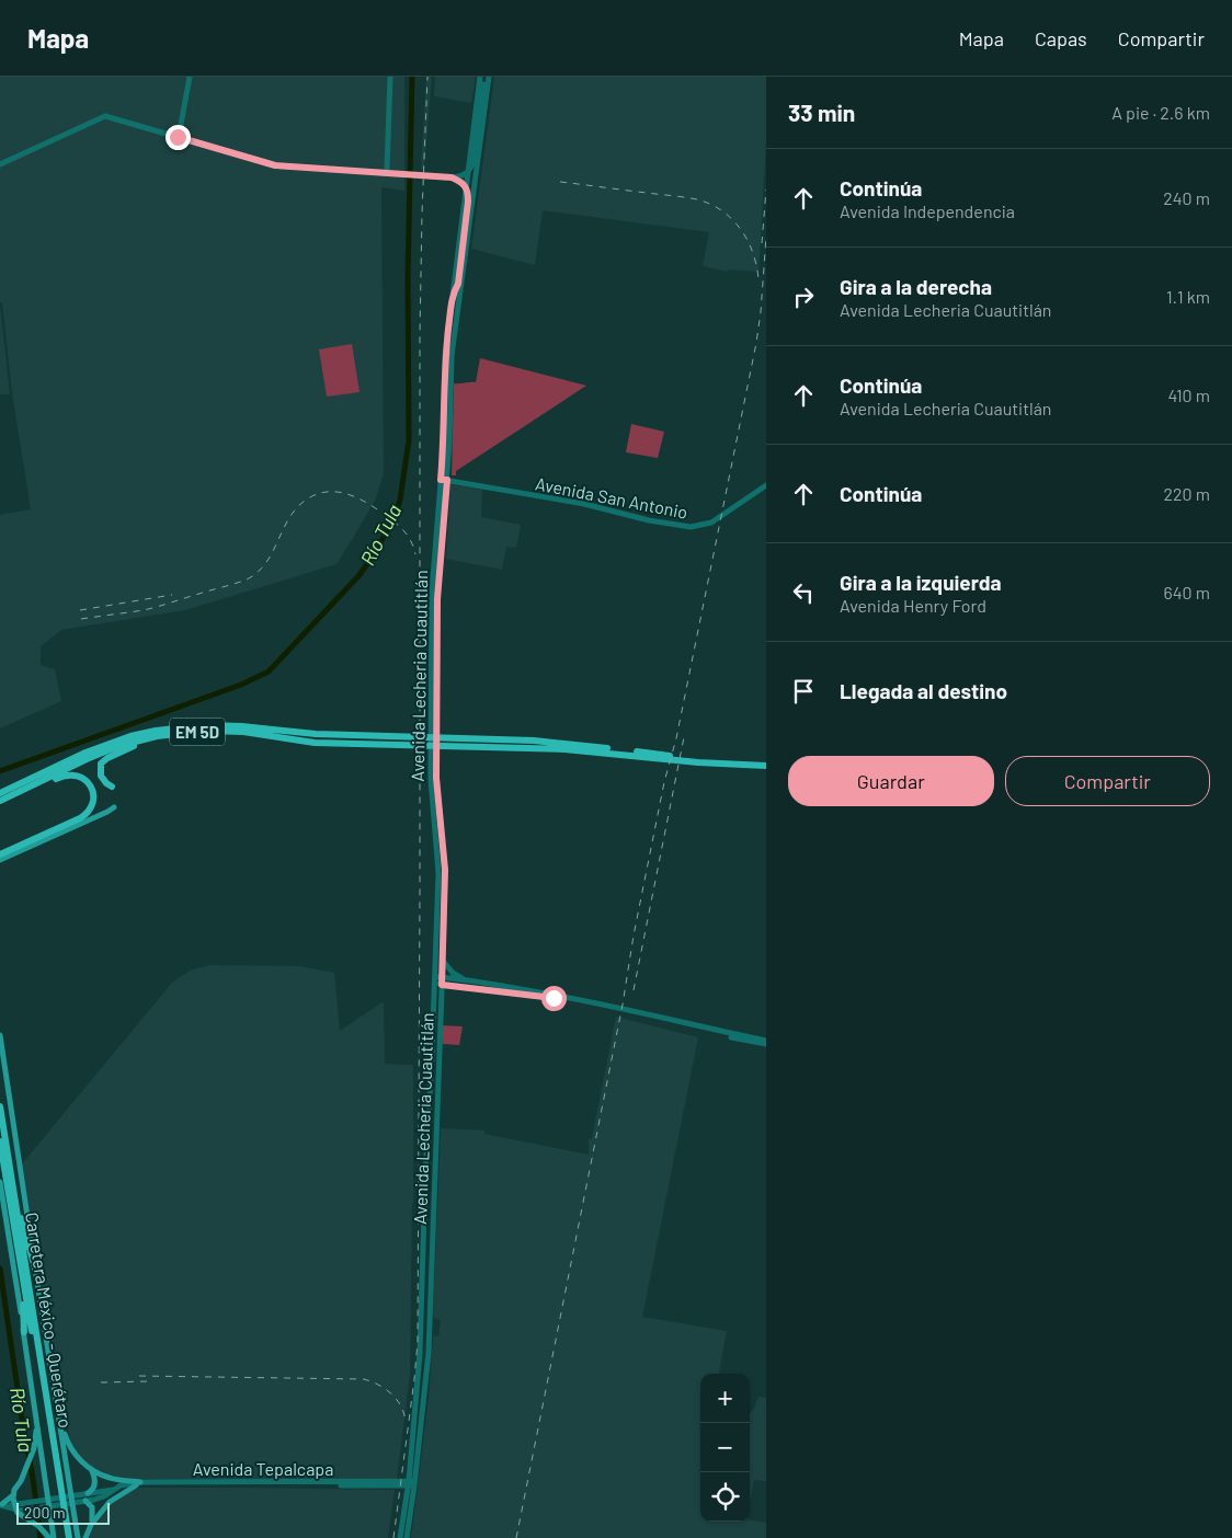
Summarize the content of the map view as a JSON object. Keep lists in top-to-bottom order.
{
  "streets": {
    "highway": ["EM 5D", "Carretera México - Querétaro"],
    "main road": ["Avenida San Antonio", "Avenida Lecheria Cuautitlán", "Avenida Tepalcapa"]
  },
  "crossings": [
    ["Avenida San Antonio", "Avenida Lecheria Cuautitlán"],
    ["Avenida Lecheria Cuautitlán", "Avenida Tepalcapa"]
  ],
  "water": ["Río Tula"],
  "scale_bar": "200 m",
  "page": {
    "header": "Mapa",
    "nav": ["Mapa", "Capas", "Compartir"],
    "heading": ["33 min", "A pie · 2.6 km"],
    "list": [
      ["Continúa", "Avenida Independencia", "240 m"],
      ["Gira a la derecha", "Avenida Lecheria Cuautitlán", "1.1 km"],
      ["Continúa", "Avenida Lecheria Cuautitlán", "410 m"],
      ["Continúa", "220 m"],
      ["Gira a la izquierda", "Avenida Henry Ford", "640 m"],
      "Llegada al destino"
    ],
    "buttons": ["Guardar", "Compartir"],
    "map_buttons": ["+", "−"],
    "scale": "200 m"
  }
}
